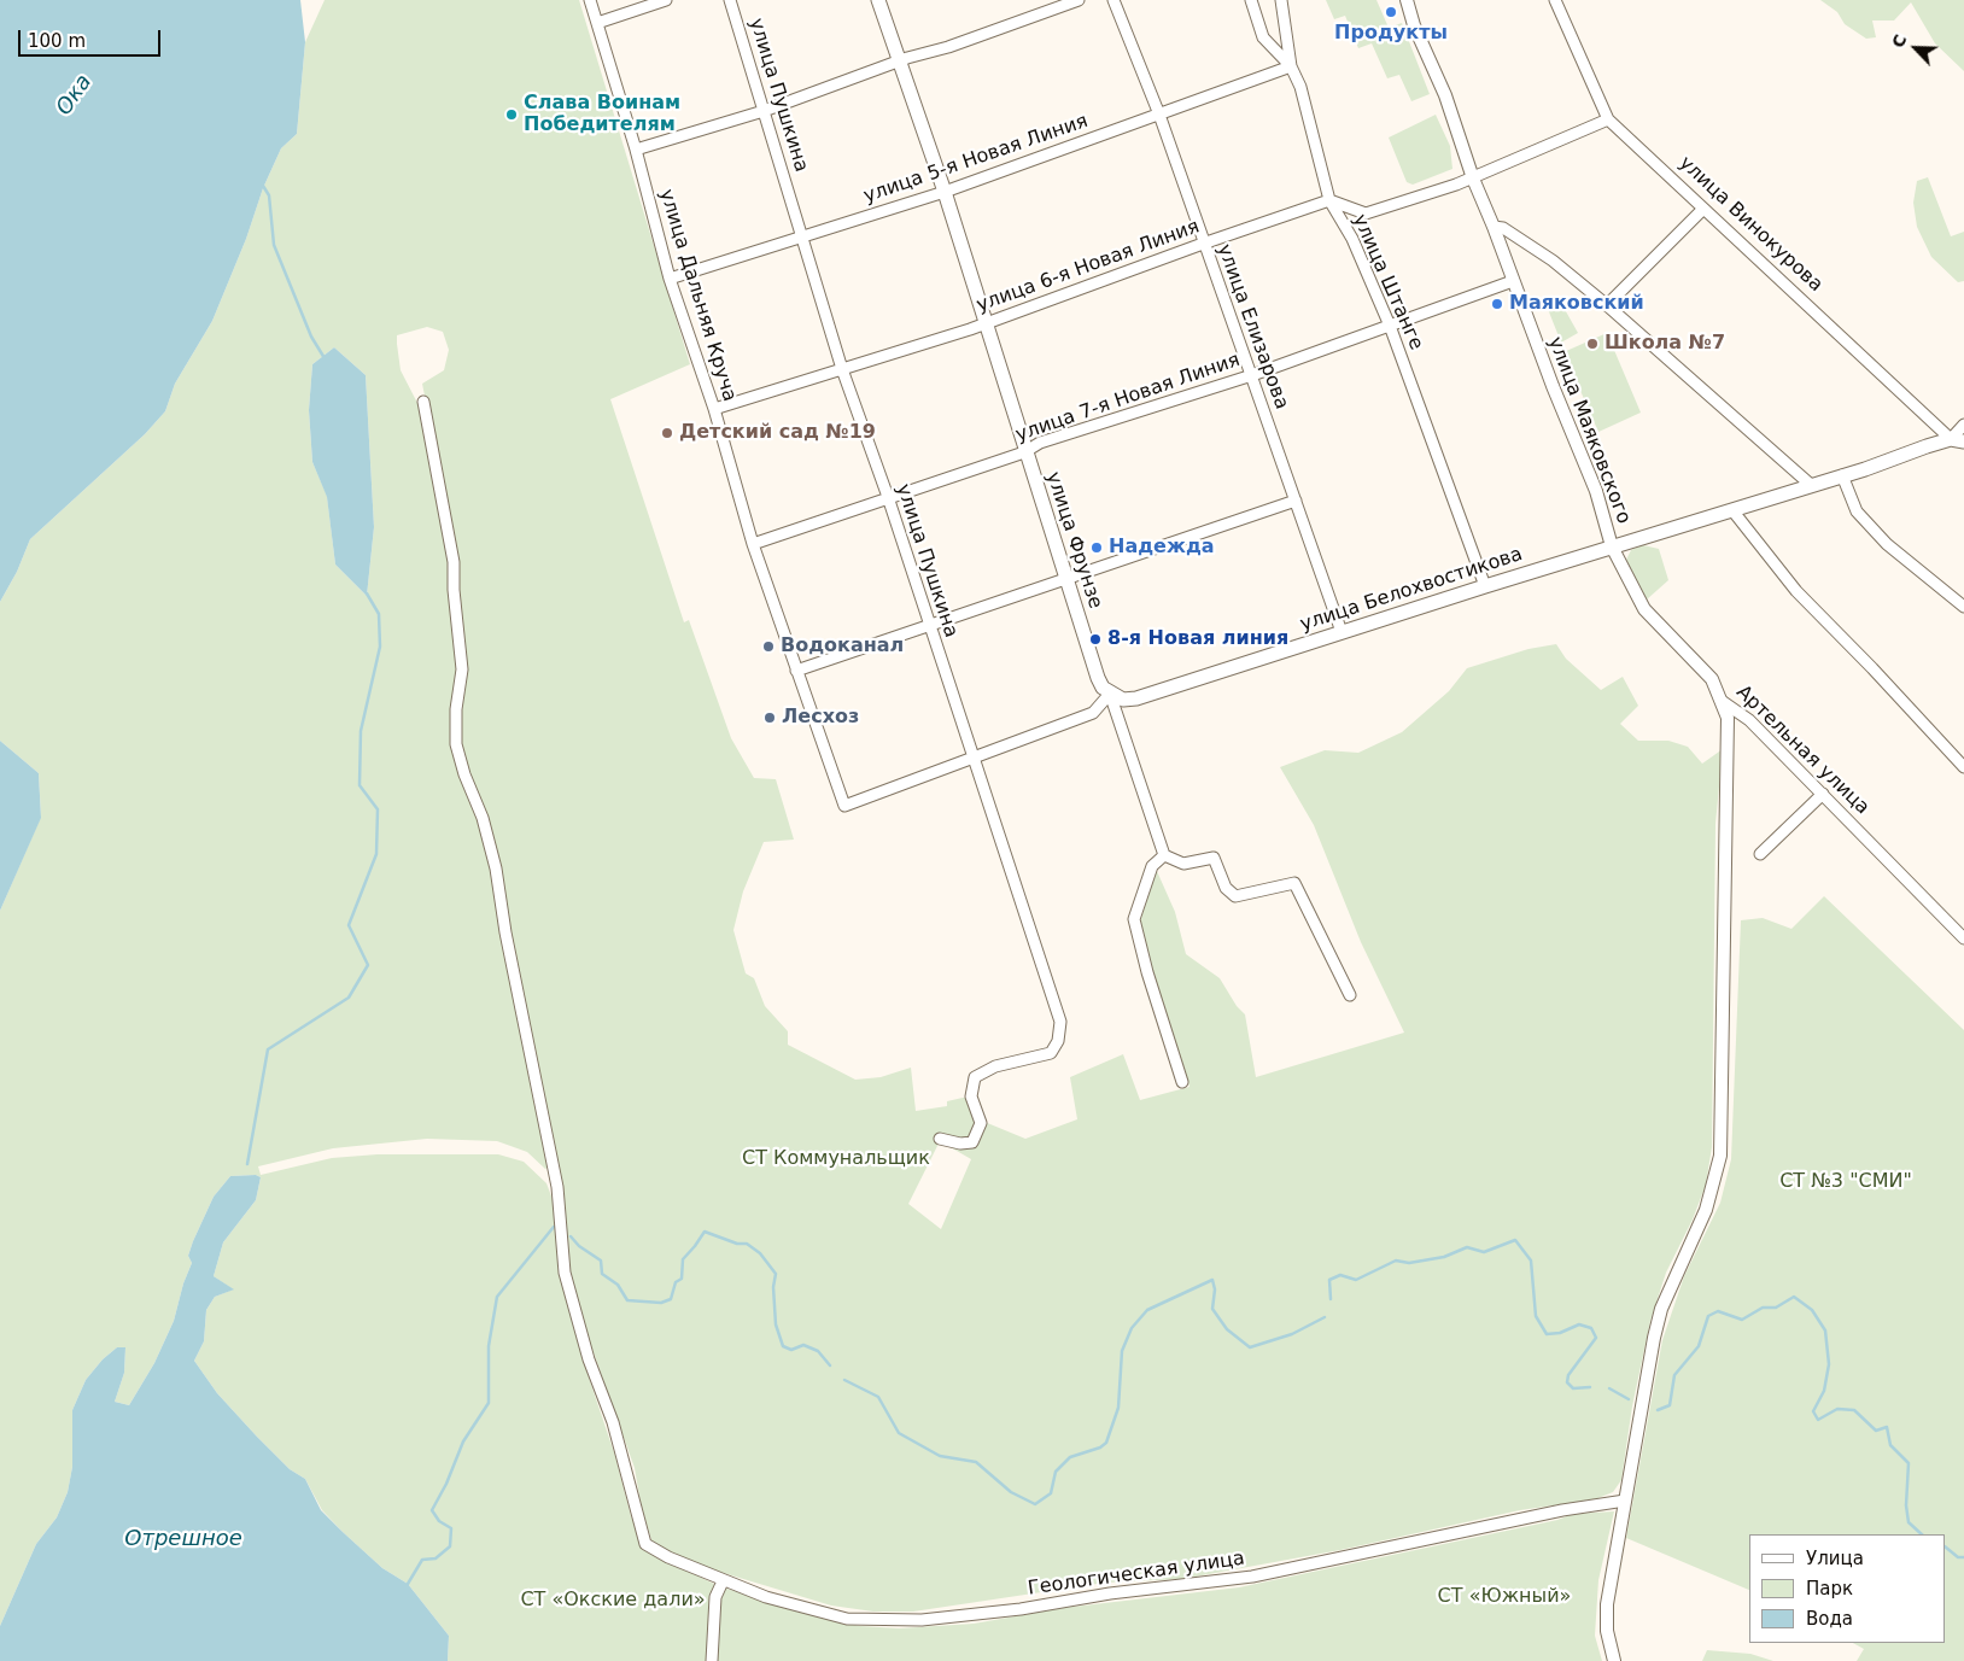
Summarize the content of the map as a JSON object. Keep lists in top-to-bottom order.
{
  "streets": {
    "main road": ["улица Фрунзе", "улица Белохвостикова"],
    "street": [
      "улица Пушкина",
      "улица 5-я Новая Линия",
      "улица Винокурова",
      "улица 6-я Новая Линия",
      "улица Штанге",
      "улица Дальняя Круча",
      "улица Елизарова",
      "улица 7-я Новая Линия",
      "улица Маяковского",
      "Артельная улица",
      "Геологическая улица"
    ]
  },
  "crossings": [
    ["улица Пушкина", "улица 5-я Новая Линия"],
    ["улица Пушкина", "улица 6-я Новая Линия"],
    ["улица Пушкина", "улица Дальняя Круча"],
    ["улица Пушкина", "улица 7-я Новая Линия"],
    ["улица 5-я Новая Линия", "улица Штанге"],
    ["улица 5-я Новая Линия", "улица Дальняя Круча"],
    ["улица 5-я Новая Линия", "улица Елизарова"],
    ["улица 5-я Новая Линия", "улица Фрунзе"],
    ["улица Винокурова", "улица Белохвостикова"],
    ["улица 6-я Новая Линия", "улица Штанге"],
    ["улица 6-я Новая Линия", "улица Дальняя Круча"],
    ["улица 6-я Новая Линия", "улица Елизарова"],
    ["улица 6-я Новая Линия", "улица Фрунзе"],
    ["улица Штанге", "улица 7-я Новая Линия"],
    ["улица Штанге", "улица Белохвостикова"],
    ["улица Дальняя Круча", "улица 7-я Новая Линия"],
    ["улица Елизарова", "улица 7-я Новая Линия"],
    ["улица Елизарова", "улица Белохвостикова"],
    ["улица 7-я Новая Линия", "улица Маяковского"],
    ["улица 7-я Новая Линия", "улица Фрунзе"],
    ["улица Маяковского", "улица Белохвостикова"],
    ["улица Маяковского", "Артельная улица"],
    ["улица Фрунзе", "улица Белохвостикова"],
    ["улица Белохвостикова", "Артельная улица"]
  ],
  "water": ["Ока", "Отрешное"],
  "parks": [
    "СТ Коммунальщик",
    "СТ №3 \"СМИ\"",
    "СТ «Южный»",
    "СТ «Окские дали»"
  ],
  "places": [
    "Продукты",
    "Слава Воинам Победителям",
    "Маяковский",
    "Школа №7",
    "Детский сад №19",
    "Надежда",
    "8-я Новая линия",
    "Водоканал",
    "Лесхоз"
  ],
  "legend": ["Улица", "Парк", "Вода"],
  "scale_bar": "100 m",
  "north": "top left"
}
